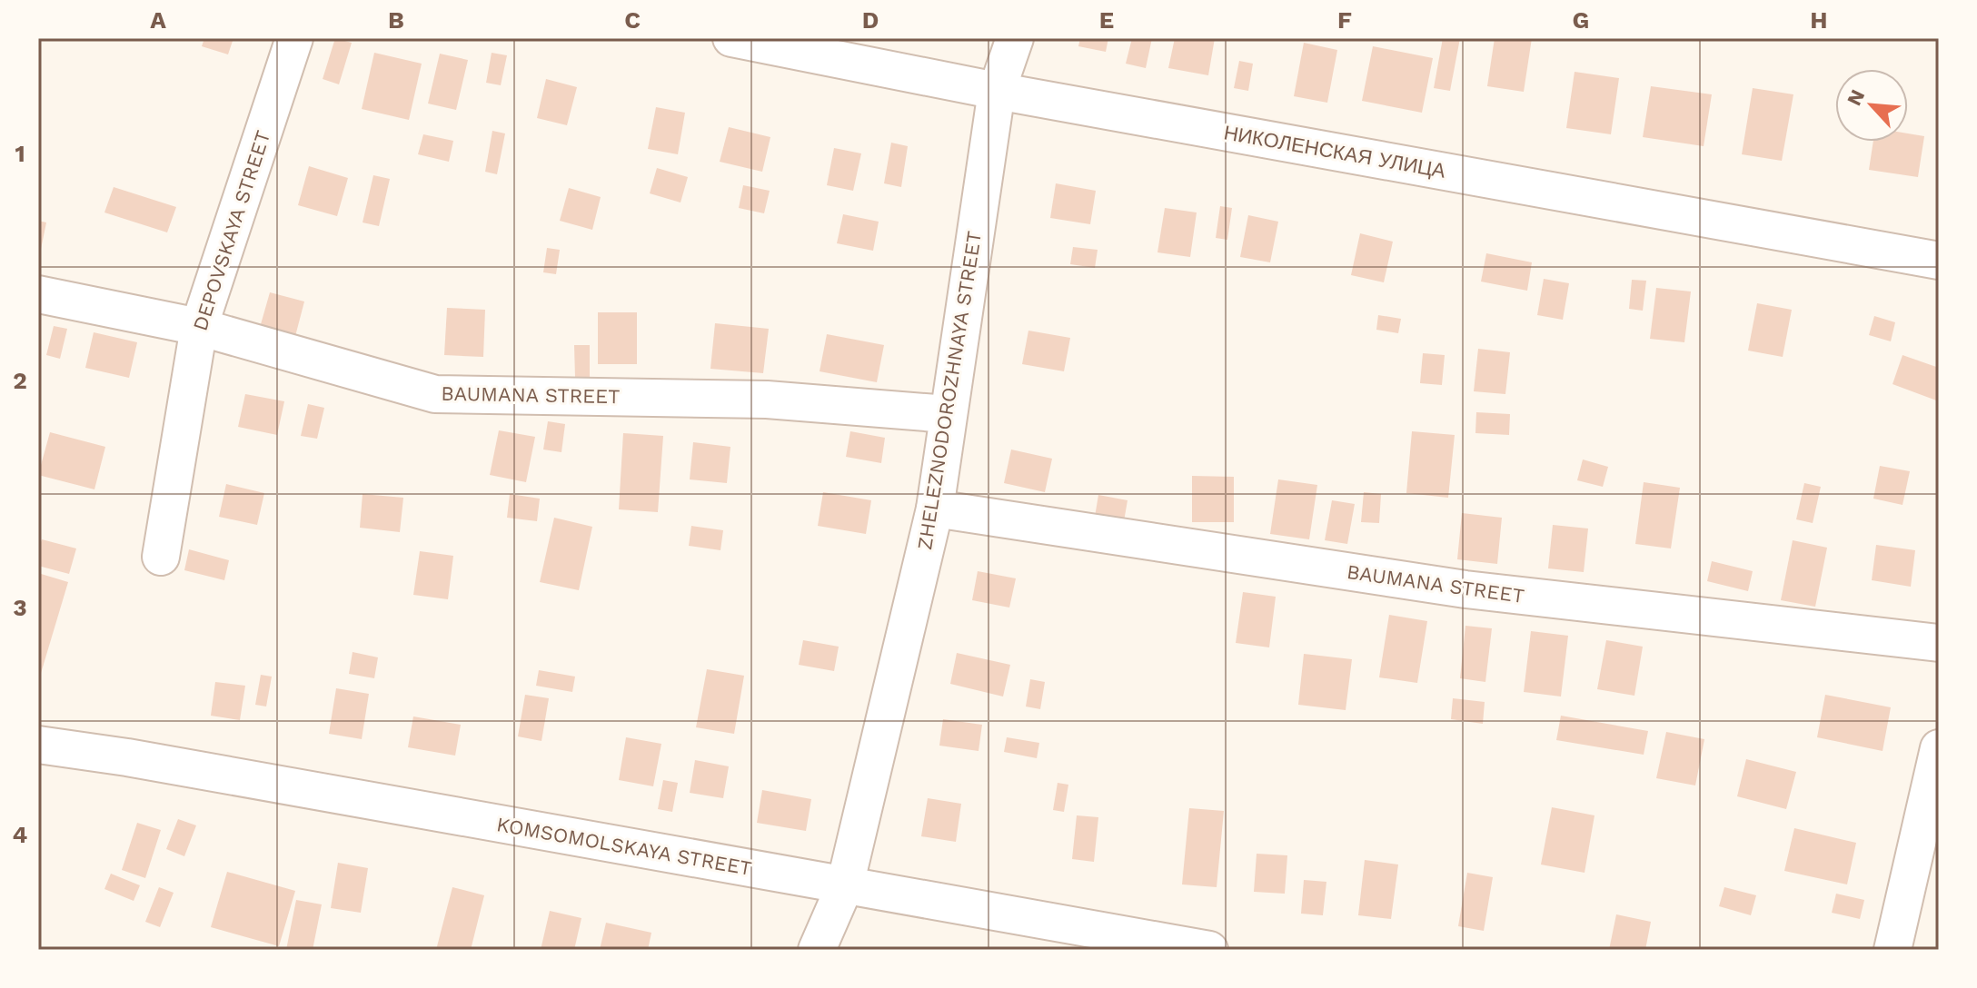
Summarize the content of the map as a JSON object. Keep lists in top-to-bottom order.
{
  "streets": {
    "street": [
      "НИКОЛЕНСКАЯ УЛИЦА",
      "DEPOVSKAYA STREET",
      "ZHELEZNODOROZHNAYA STREET",
      "BAUMANA STREET",
      "KOMSOMOLSKAYA STREET"
    ]
  },
  "crossings": [
    ["НИКОЛЕНСКАЯ УЛИЦА", "ZHELEZNODOROZHNAYA STREET"],
    ["DEPOVSKAYA STREET", "BAUMANA STREET"],
    ["ZHELEZNODOROZHNAYA STREET", "BAUMANA STREET"],
    ["ZHELEZNODOROZHNAYA STREET", "KOMSOMOLSKAYA STREET"]
  ],
  "north": "top left",
  "grid": {
    "columns": [
      "A",
      "B",
      "C",
      "D",
      "E",
      "F",
      "G",
      "H"
    ],
    "rows": [
      "1",
      "2",
      "3",
      "4"
    ]
  }
}
